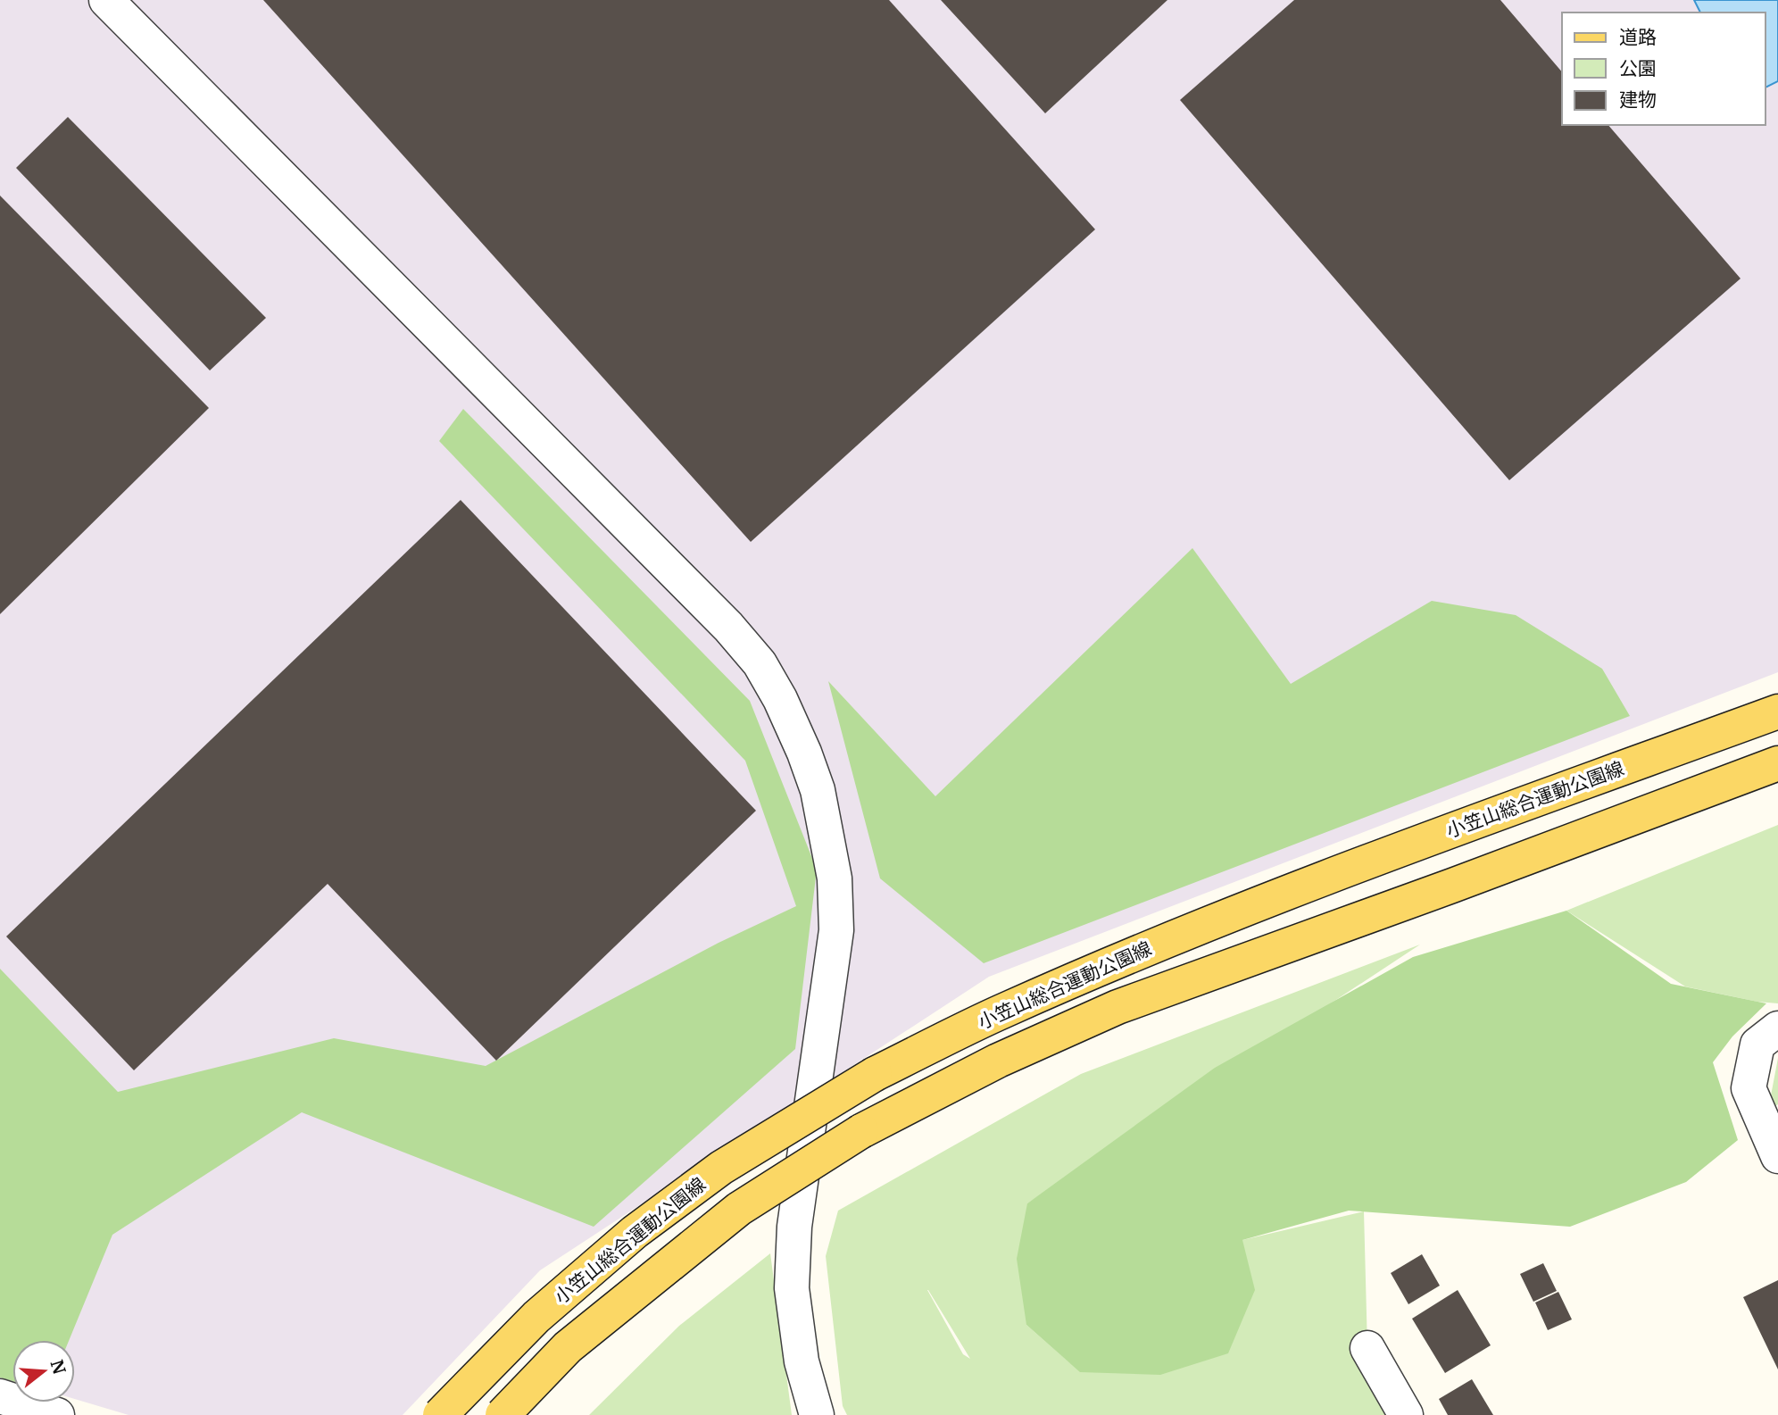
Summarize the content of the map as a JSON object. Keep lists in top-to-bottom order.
{
  "streets": {
    "main road": ["小笠山総合運動公園線"]
  },
  "legend": ["道路", "公園", "建物"],
  "north": "right"
}
